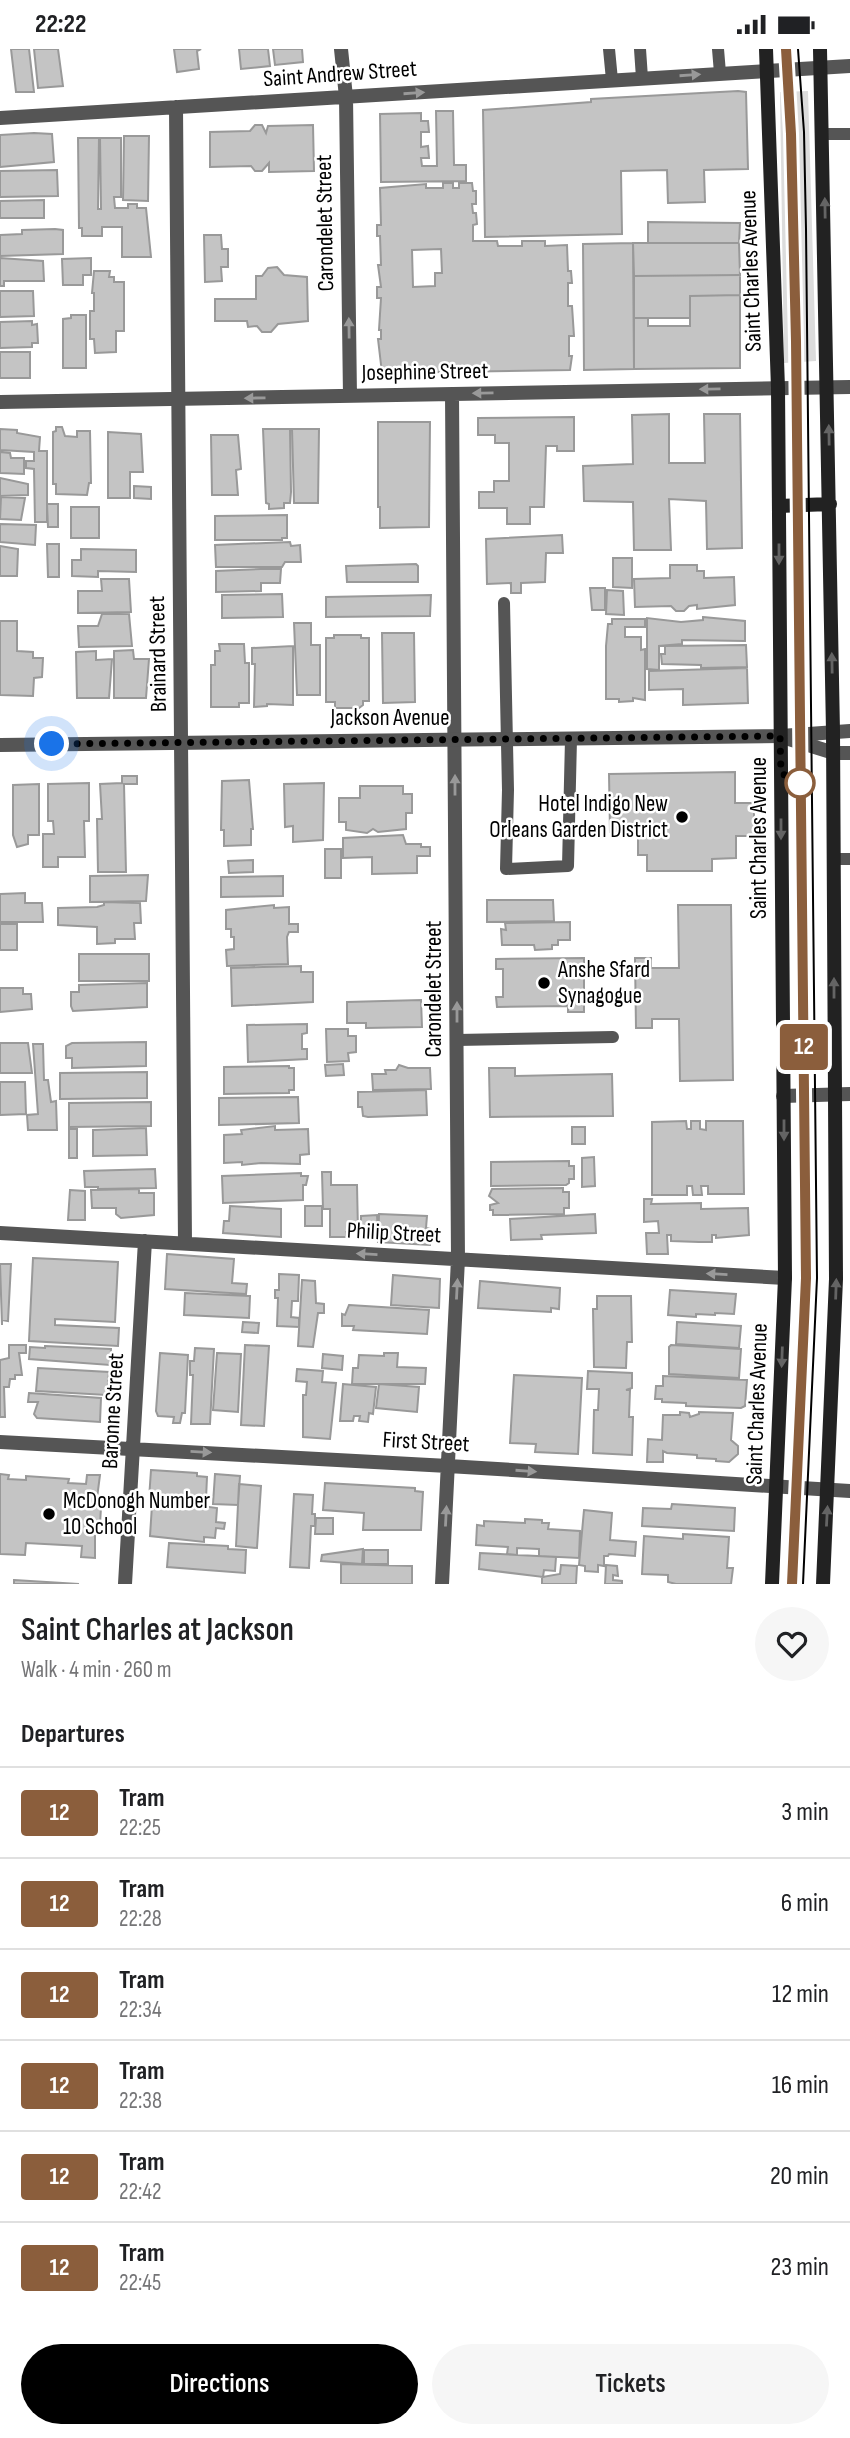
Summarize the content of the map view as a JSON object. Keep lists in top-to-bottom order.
{
  "streets": {
    "main road": ["Saint Charles Avenue"],
    "street": [
      "Saint Andrew Street",
      "Carondelet Street",
      "Josephine Street",
      "Brainard Street",
      "Jackson Avenue",
      "Philip Street",
      "Baronne Street",
      "First Street"
    ]
  },
  "crossings": [
    ["Saint Andrew Street", "Carondelet Street"],
    ["Saint Andrew Street", "Saint Charles Avenue"],
    ["Saint Andrew Street", "Brainard Street"],
    ["Carondelet Street", "Josephine Street"],
    ["Carondelet Street", "Jackson Avenue"],
    ["Carondelet Street", "Philip Street"],
    ["Carondelet Street", "First Street"],
    ["Saint Charles Avenue", "Josephine Street"],
    ["Saint Charles Avenue", "Jackson Avenue"],
    ["Saint Charles Avenue", "Philip Street"],
    ["Saint Charles Avenue", "First Street"],
    ["Josephine Street", "Brainard Street"],
    ["Brainard Street", "Jackson Avenue"],
    ["Brainard Street", "Philip Street"],
    ["Philip Street", "Baronne Street"],
    ["Baronne Street", "First Street"]
  ],
  "one_way": [
    "Saint Andrew Street",
    "Carondelet Street",
    "Josephine Street",
    "Philip Street",
    "First Street"
  ],
  "places": ["Hotel Indigo New Orleans Garden District", "Anshe Sfard Synagogue", "McDonogh Number 10 School"],
  "lines": ["tram line 12"],
  "page": {
    "status": "22:22",
    "on_map": "12",
    "heading": [
      ["Saint Charles at Jackson", "Walk · 4 min · 260 m"],
      "Departures"
    ],
    "list": [
      {
        "mark": "12",
        "name": "Tram",
        "note": "22:25",
        "value": "3 min"
      },
      {
        "mark": "12",
        "name": "Tram",
        "note": "22:28",
        "value": "6 min"
      },
      {
        "mark": "12",
        "name": "Tram",
        "note": "22:34",
        "value": "12 min"
      },
      {
        "mark": "12",
        "name": "Tram",
        "note": "22:38",
        "value": "16 min"
      },
      {
        "mark": "12",
        "name": "Tram",
        "note": "22:42",
        "value": "20 min"
      },
      {
        "mark": "12",
        "name": "Tram",
        "note": "22:45",
        "value": "23 min"
      }
    ],
    "buttons": ["Directions", "Tickets"]
  }
}
